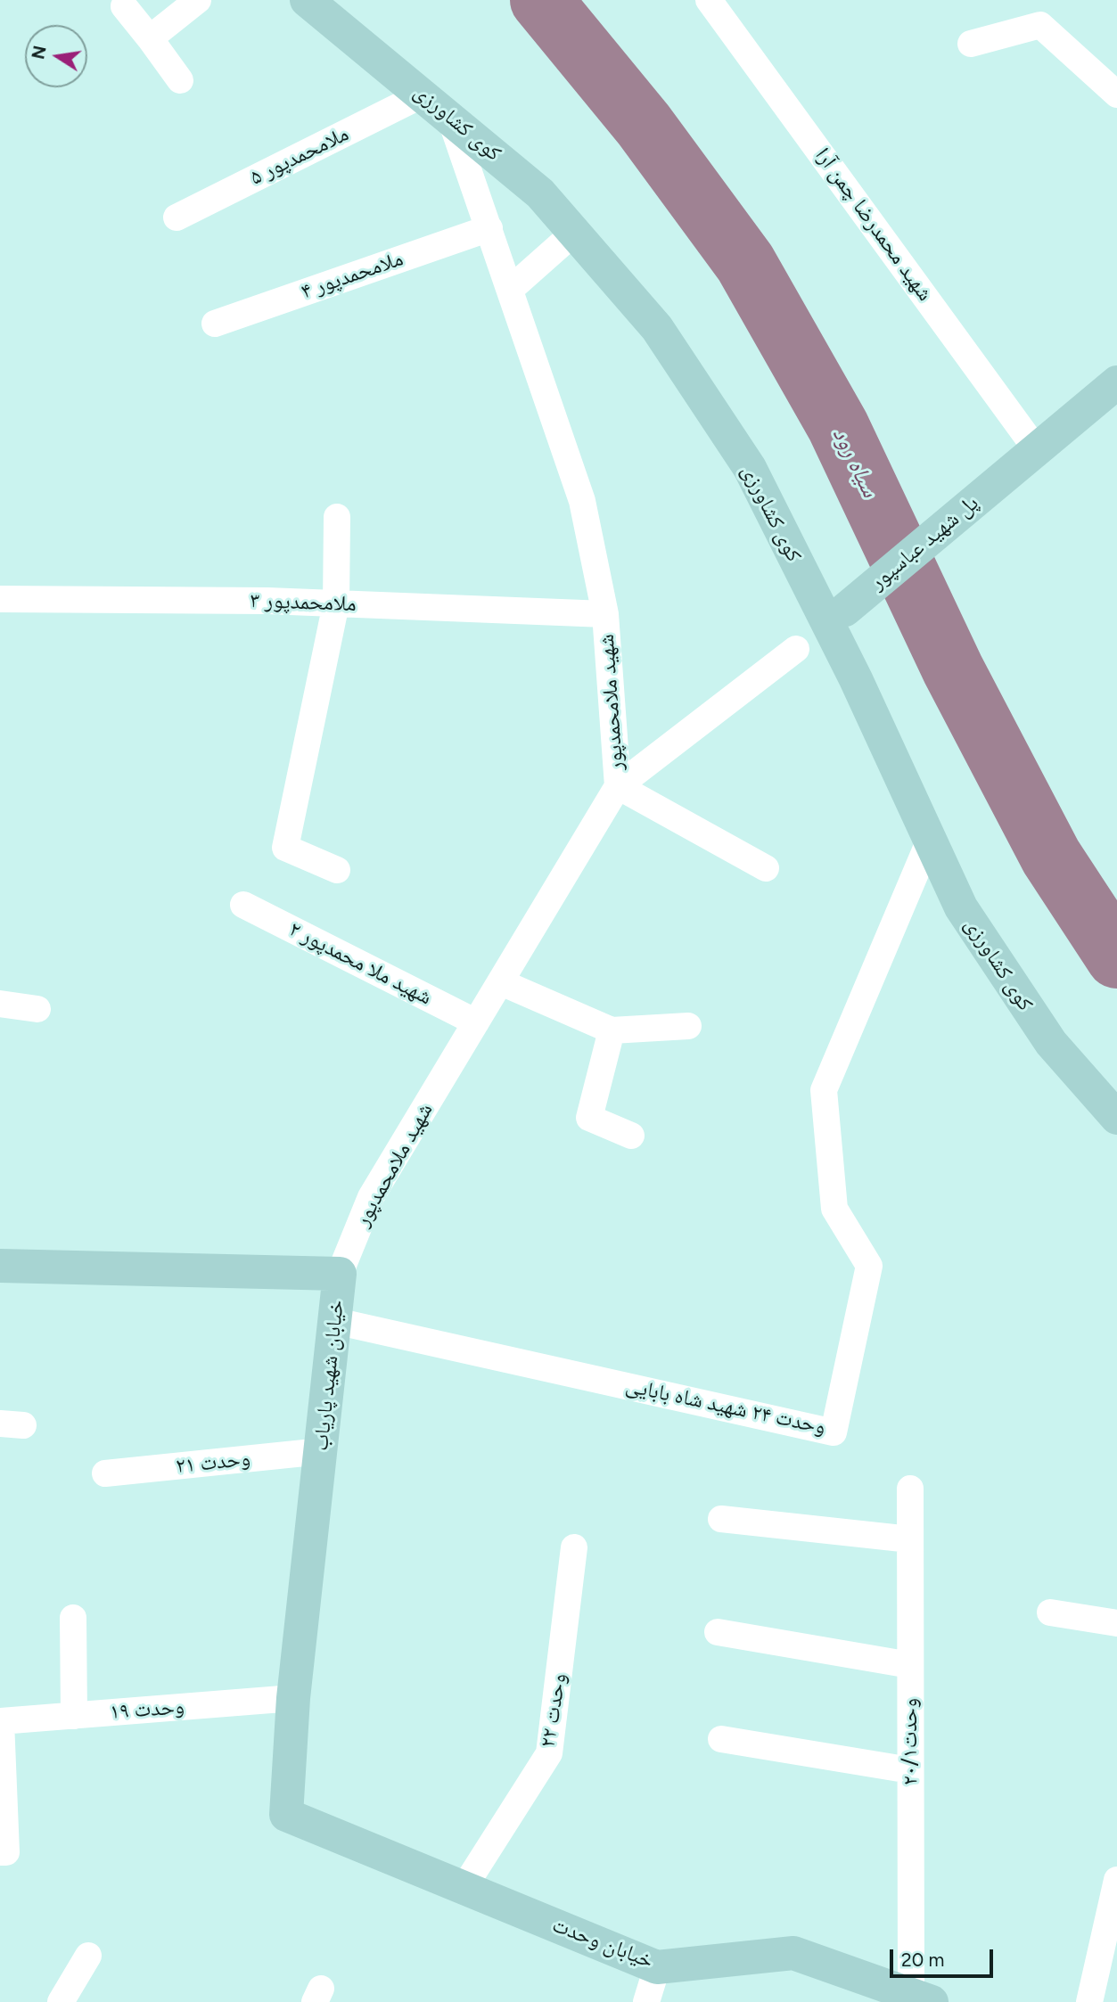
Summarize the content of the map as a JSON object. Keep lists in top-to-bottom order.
{
  "streets": {
    "street": [
      "کوی کشاورزی",
      "ملامحمدپور ۵",
      "شهید محمدرضا چمن آرا",
      "ملامحمدپور ۴",
      "پل شهید عباسپور",
      "ملامحمدپور ۳",
      "شهید ملامحمدپور",
      "شهید ملا محمدپور ۲",
      "خیابان شهید پاریاب",
      "وحدت ۲۴ شهید شاه بابایی",
      "وحدت ۲۱",
      "وحدت ۱۹",
      "وحدت ۲۲",
      "وحدت۲۰/۱",
      "خیابان وحدت"
    ]
  },
  "crossings": [
    ["کوی کشاورزی", "ملامحمدپور ۵"],
    ["کوی کشاورزی", "پل شهید عباسپور"],
    ["کوی کشاورزی", "شهید ملامحمدپور"],
    ["کوی کشاورزی", "وحدت ۲۴ شهید شاه بابایی"],
    ["شهید محمدرضا چمن آرا", "پل شهید عباسپور"],
    ["ملامحمدپور ۴", "شهید ملامحمدپور"],
    ["ملامحمدپور ۳", "شهید ملامحمدپور"],
    ["شهید ملامحمدپور", "شهید ملا محمدپور ۲"],
    ["شهید ملامحمدپور", "خیابان شهید پاریاب"],
    ["خیابان شهید پاریاب", "وحدت ۲۴ شهید شاه بابایی"],
    ["خیابان شهید پاریاب", "وحدت ۲۱"],
    ["خیابان شهید پاریاب", "وحدت ۱۹"],
    ["خیابان شهید پاریاب", "خیابان وحدت"],
    ["وحدت ۲۲", "خیابان وحدت"],
    ["وحدت۲۰/۱", "خیابان وحدت"]
  ],
  "water": ["سیاه رود"],
  "scale_bar": "20 m",
  "north": "left"
}
